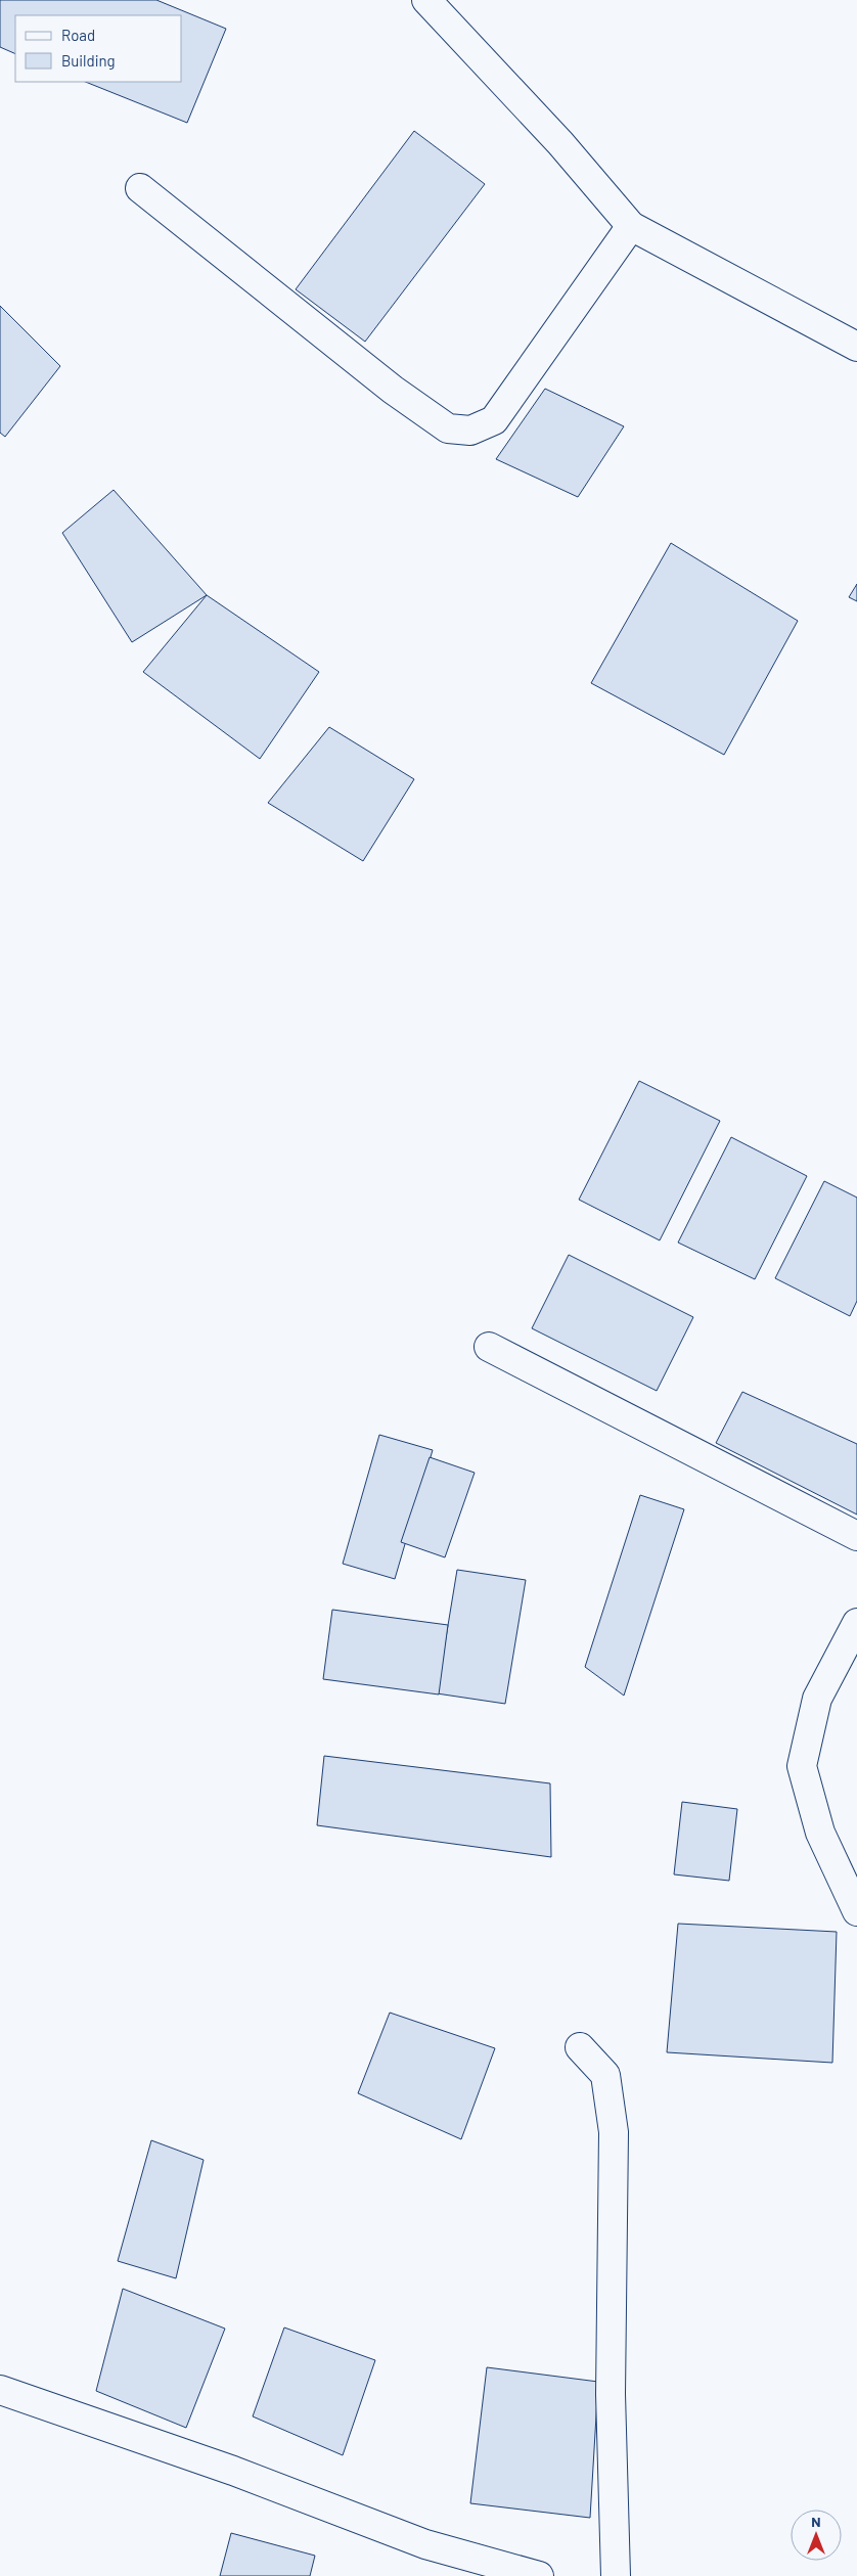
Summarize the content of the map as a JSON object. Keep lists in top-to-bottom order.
{
  "legend": ["Road", "Building"],
  "north": "top"
}
